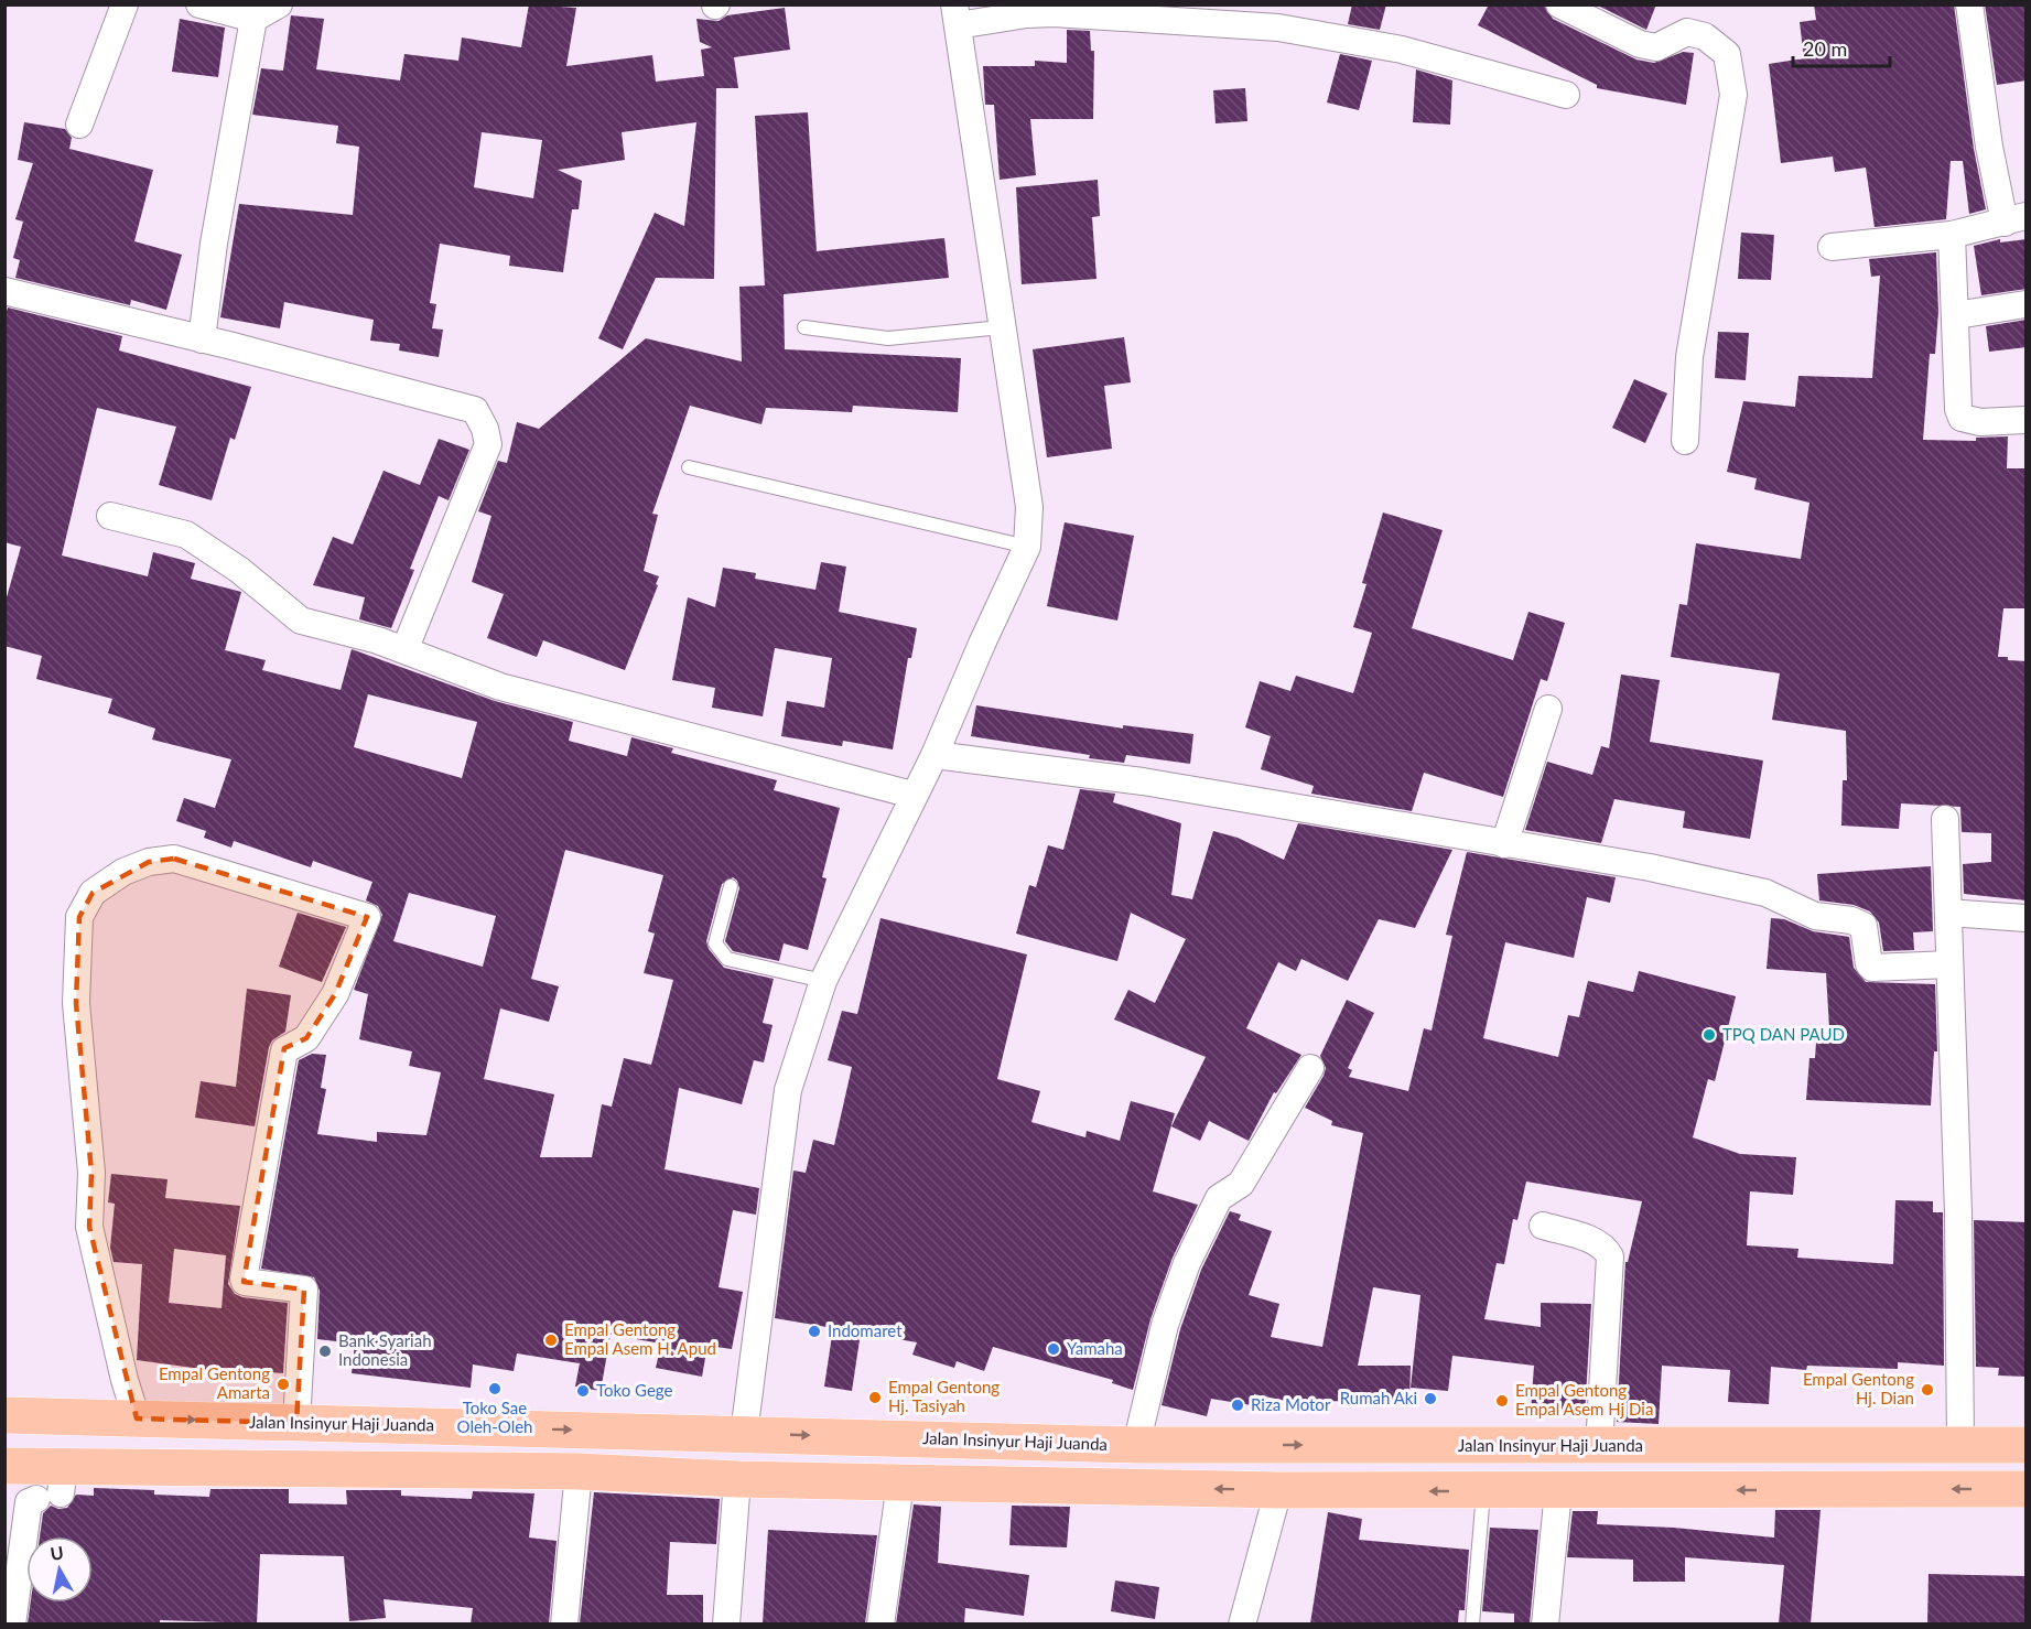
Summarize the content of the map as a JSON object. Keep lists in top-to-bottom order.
{
  "streets": {
    "highway": ["Jalan Insinyur Haji Juanda"]
  },
  "places": [
    "TPQ DAN PAUD",
    "Indomaret",
    "Empal Gentong Empal Asem H. Apud",
    "Yamaha",
    "Bank Syariah Indonesia",
    "Empal Gentong Amarta",
    "Toko Sae Oleh-Oleh",
    "Empal Gentong Hj. Dian",
    "Toko Gege",
    "Empal Gentong Hj. Tasiyah",
    "Rumah Aki",
    "Empal Gentong Empal Asem Hj Dia",
    "Riza Motor"
  ],
  "scale_bar": "20 m",
  "north": "top"
}
